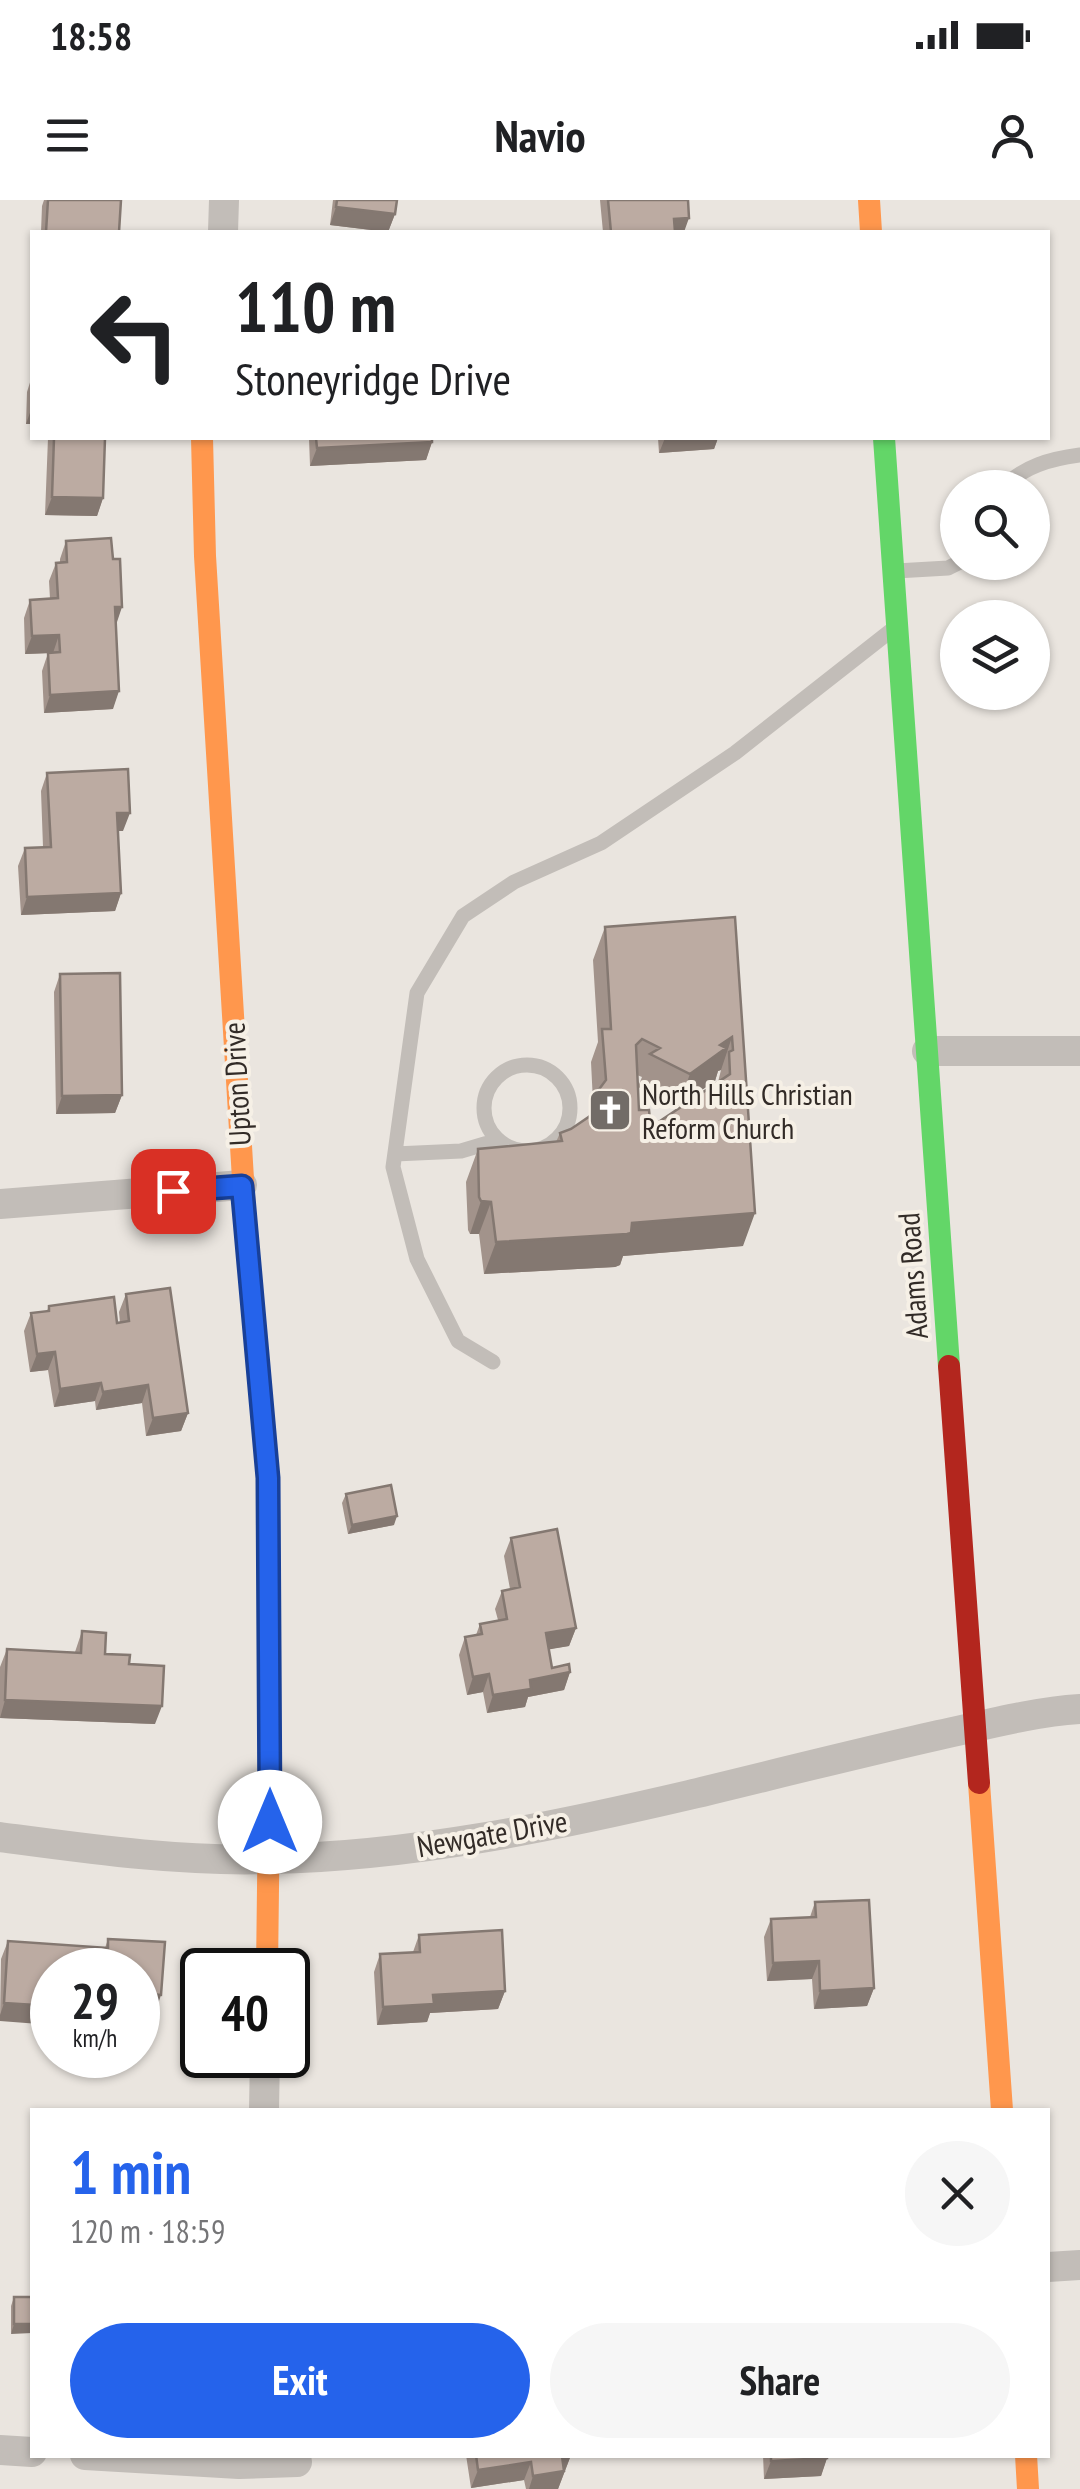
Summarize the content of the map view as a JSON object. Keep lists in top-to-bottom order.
{
  "streets": {
    "street": ["Upton Drive", "Adams Road", "Newgate Drive"]
  },
  "crossings": [
    ["Upton Drive", "Newgate Drive"],
    ["Adams Road", "Newgate Drive"]
  ],
  "places": {
    "church": ["North Hills Christian Reform Church"]
  },
  "page": {
    "status": "18:58",
    "header": "Navio",
    "turn": ["110 m", "Stoneyridge Drive"],
    "speed": "29 km/h",
    "limit": "40",
    "heading": ["1 min", "120 m · 18:59"],
    "buttons": ["Exit", "Share"]
  }
}
